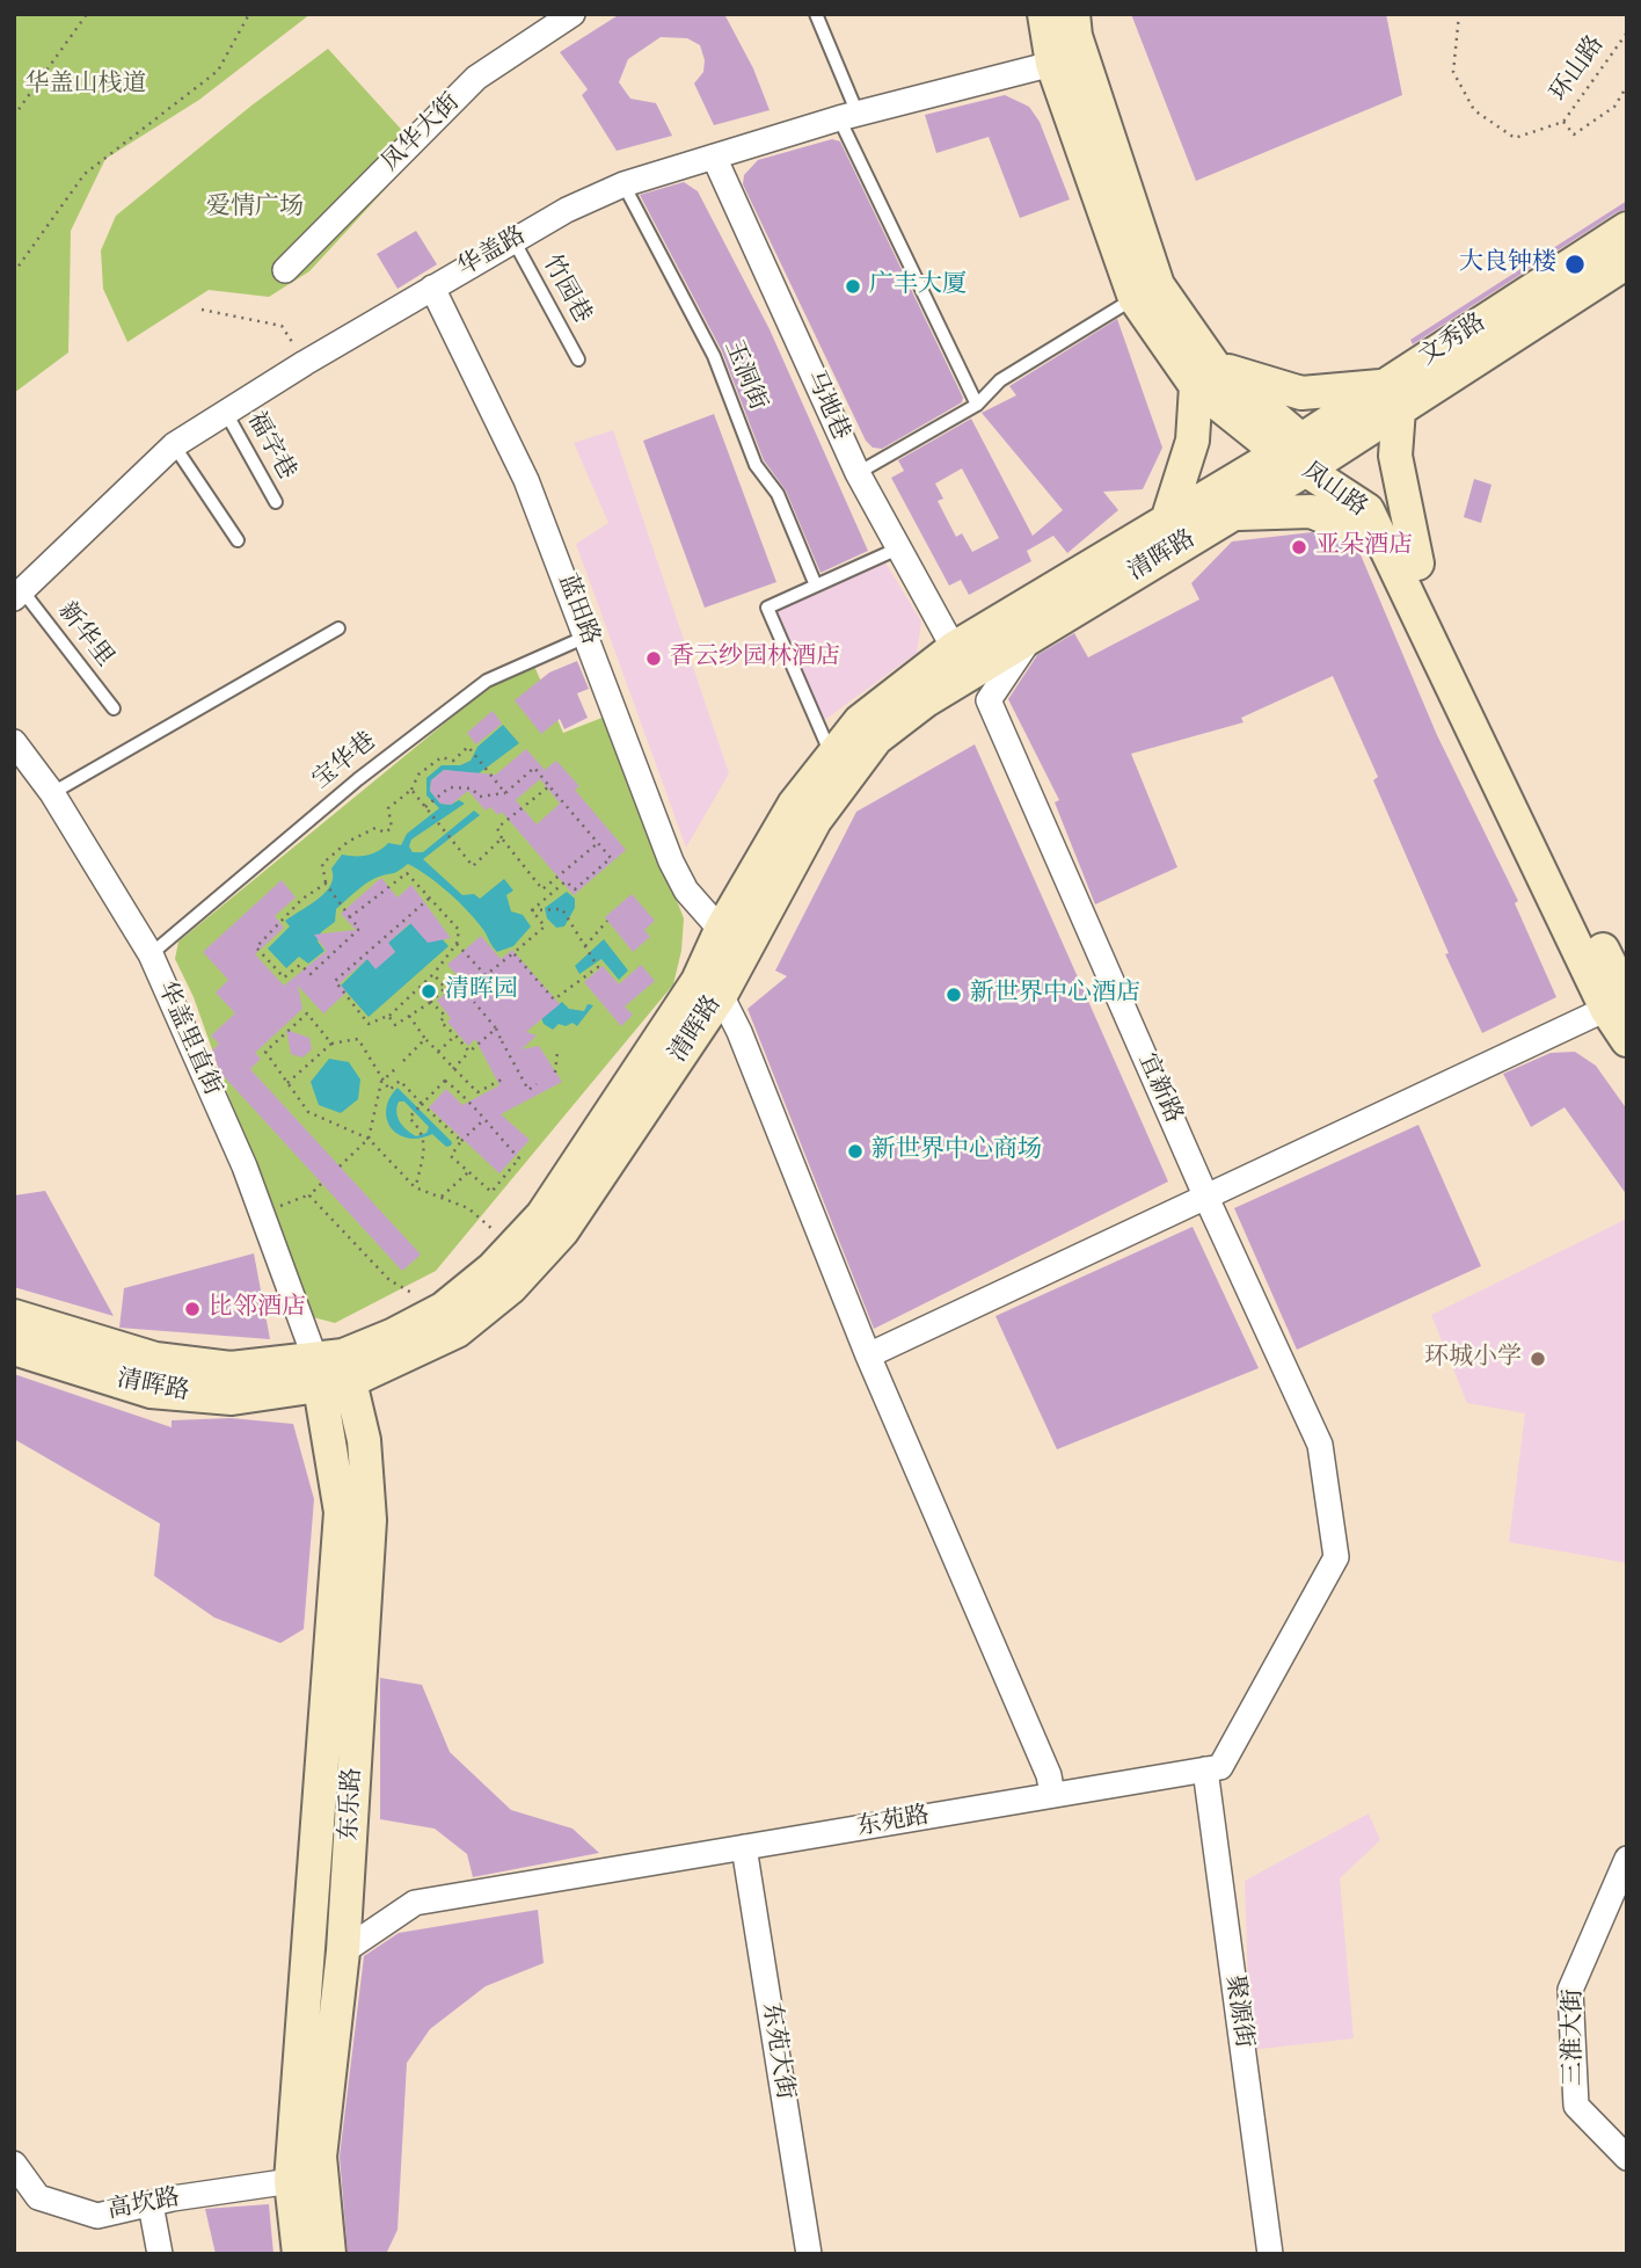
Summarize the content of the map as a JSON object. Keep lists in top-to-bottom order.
{
  "streets": {
    "street": [
      "凤华大街",
      "华盖路",
      "文秀路",
      "马地巷",
      "凤山路",
      "清晖路",
      "蓝田路",
      "华盖里直街",
      "宜新路",
      "东乐路",
      "东苑路",
      "聚源街",
      "三淮大街",
      "东苑大街",
      "高坎路"
    ],
    "lane": [
      "竹园巷",
      "玉洞街",
      "福字巷",
      "新华里",
      "宝华巷"
    ],
    "path": ["环山路"]
  },
  "crossings": [
    ["华盖路", "竹园巷"],
    ["华盖路", "玉洞街"],
    ["华盖路", "马地巷"],
    ["华盖路", "福字巷"],
    ["华盖路", "凤山路"],
    ["华盖路", "蓝田路"],
    ["华盖路", "新华里"],
    ["文秀路", "凤山路"],
    ["文秀路", "清晖路"],
    ["马地巷", "清晖路"],
    ["凤山路", "清晖路"],
    ["清晖路", "蓝田路"],
    ["清晖路", "华盖里直街"],
    ["清晖路", "东乐路"],
    ["蓝田路", "宝华巷"],
    ["宝华巷", "华盖里直街"],
    ["华盖里直街", "东乐路"],
    ["宜新路", "东苑路"],
    ["宜新路", "聚源街"],
    ["东乐路", "东苑路"],
    ["东乐路", "高坎路"],
    ["东苑路", "聚源街"],
    ["东苑路", "东苑大街"]
  ],
  "parks": ["华盖山栈道", "爱情广场"],
  "places": [
    "大良钟楼",
    "广丰大厦",
    "亚朵酒店",
    "香云纱园林酒店",
    "清晖园",
    "新世界中心酒店",
    "新世界中心商场",
    "比邻酒店",
    "环城小学"
  ]
}
